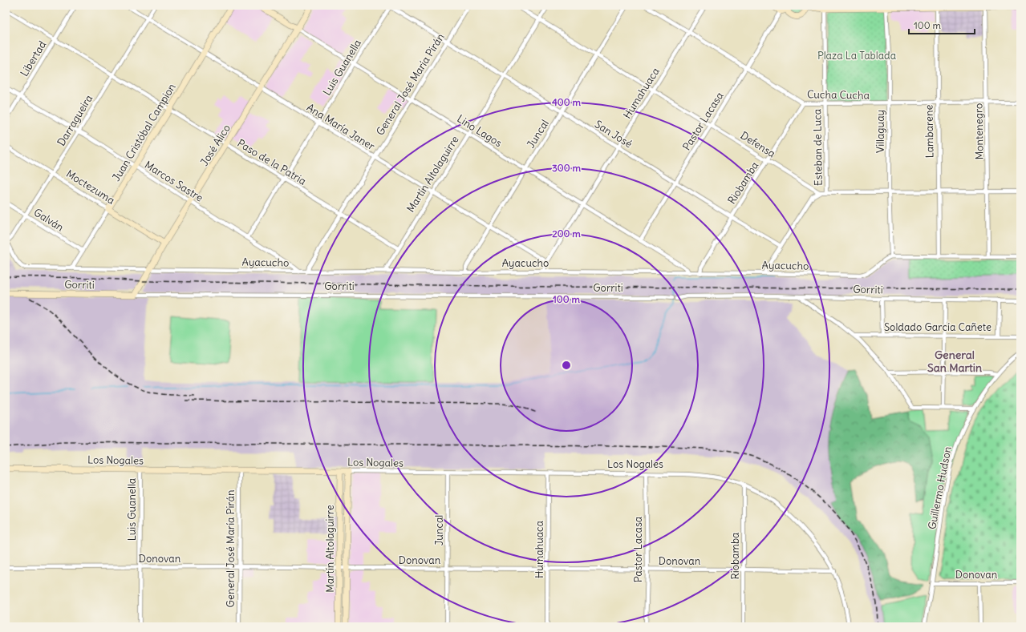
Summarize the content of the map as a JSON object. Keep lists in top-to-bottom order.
{
  "streets": {
    "street": [
      "Libertad",
      "Luis Guanella",
      "General José María Pirán",
      "Humahuaca",
      "Cucha Cucha",
      "Darragueira",
      "Pastor Lacasa",
      "Ana María Janer",
      "Lino Lagos",
      "Villaguay",
      "Lambarene",
      "Montenegro",
      "Juan Cristóbal Campion",
      "Juncal",
      "San José",
      "Defensa",
      "José Alico",
      "Esteban de Luca",
      "Paso de la Patria",
      "Martín Altolaguirre",
      "Marcos Sastre",
      "Riobamba",
      "Moctezuma",
      "Galván",
      "Ayacucho",
      "Gorriti",
      "Soldado García Cañete",
      "Los Nogales",
      "Guillermo Hudson",
      "Donovan"
    ]
  },
  "crossings": [
    ["Libertad", "Paso de la Patria"],
    ["Libertad", "Marcos Sastre"],
    ["Luis Guanella", "Ana María Janer"],
    ["Luis Guanella", "Lino Lagos"],
    ["Luis Guanella", "San José"],
    ["Luis Guanella", "Paso de la Patria"],
    ["Luis Guanella", "Marcos Sastre"],
    ["Luis Guanella", "Los Nogales"],
    ["Luis Guanella", "Donovan"],
    ["General José María Pirán", "Ana María Janer"],
    ["General José María Pirán", "Lino Lagos"],
    ["General José María Pirán", "San José"],
    ["General José María Pirán", "Paso de la Patria"],
    ["General José María Pirán", "Ayacucho"],
    ["General José María Pirán", "Los Nogales"],
    ["General José María Pirán", "Donovan"],
    ["Humahuaca", "Cucha Cucha"],
    ["Humahuaca", "Ana María Janer"],
    ["Humahuaca", "Lino Lagos"],
    ["Humahuaca", "San José"],
    ["Humahuaca", "Defensa"],
    ["Humahuaca", "Ayacucho"],
    ["Humahuaca", "Los Nogales"],
    ["Humahuaca", "Donovan"],
    ["Cucha Cucha", "Pastor Lacasa"],
    ["Cucha Cucha", "Villaguay"],
    ["Cucha Cucha", "Lambarene"],
    ["Cucha Cucha", "Montenegro"],
    ["Cucha Cucha", "Esteban de Luca"],
    ["Cucha Cucha", "Riobamba"],
    ["Darragueira", "Ana María Janer"],
    ["Darragueira", "Paso de la Patria"],
    ["Darragueira", "Marcos Sastre"],
    ["Darragueira", "Moctezuma"],
    ["Darragueira", "Galván"],
    ["Darragueira", "Ayacucho"],
    ["Pastor Lacasa", "Lino Lagos"],
    ["Pastor Lacasa", "San José"],
    ["Pastor Lacasa", "Defensa"],
    ["Pastor Lacasa", "Los Nogales"],
    ["Pastor Lacasa", "Donovan"],
    ["Ana María Janer", "Juan Cristóbal Campion"],
    ["Ana María Janer", "Juncal"],
    ["Ana María Janer", "José Alico"],
    ["Ana María Janer", "Martín Altolaguirre"],
    ["Lino Lagos", "Juncal"],
    ["Lino Lagos", "José Alico"],
    ["Lino Lagos", "Martín Altolaguirre"],
    ["Lino Lagos", "Ayacucho"],
    ["Villaguay", "Ayacucho"],
    ["Juan Cristóbal Campion", "Paso de la Patria"],
    ["Juan Cristóbal Campion", "Marcos Sastre"],
    ["Juan Cristóbal Campion", "Moctezuma"],
    ["Juan Cristóbal Campion", "Galván"],
    ["Juan Cristóbal Campion", "Ayacucho"],
    ["Juncal", "San José"],
    ["Juncal", "Defensa"],
    ["Juncal", "Ayacucho"],
    ["Juncal", "Los Nogales"],
    ["Juncal", "Donovan"],
    ["San José", "Esteban de Luca"],
    ["San José", "Martín Altolaguirre"],
    ["San José", "Riobamba"],
    ["Defensa", "Esteban de Luca"],
    ["Defensa", "Martín Altolaguirre"],
    ["Defensa", "Riobamba"],
    ["José Alico", "Paso de la Patria"],
    ["José Alico", "Marcos Sastre"],
    ["José Alico", "Moctezuma"],
    ["José Alico", "Ayacucho"],
    ["José Alico", "Gorriti"],
    ["Esteban de Luca", "Ayacucho"],
    ["Paso de la Patria", "Martín Altolaguirre"],
    ["Martín Altolaguirre", "Ayacucho"],
    ["Martín Altolaguirre", "Los Nogales"],
    ["Martín Altolaguirre", "Donovan"],
    ["Marcos Sastre", "Ayacucho"],
    ["Riobamba", "Ayacucho"],
    ["Riobamba", "Los Nogales"],
    ["Riobamba", "Donovan"],
    ["Guillermo Hudson", "Donovan"]
  ],
  "districts": ["General San Martin"],
  "parks": ["Plaza La Tablada"],
  "scale_bar": "100 m",
  "rings": [
    "400 m",
    "300 m",
    "200 m",
    "100 m"
  ]
}
